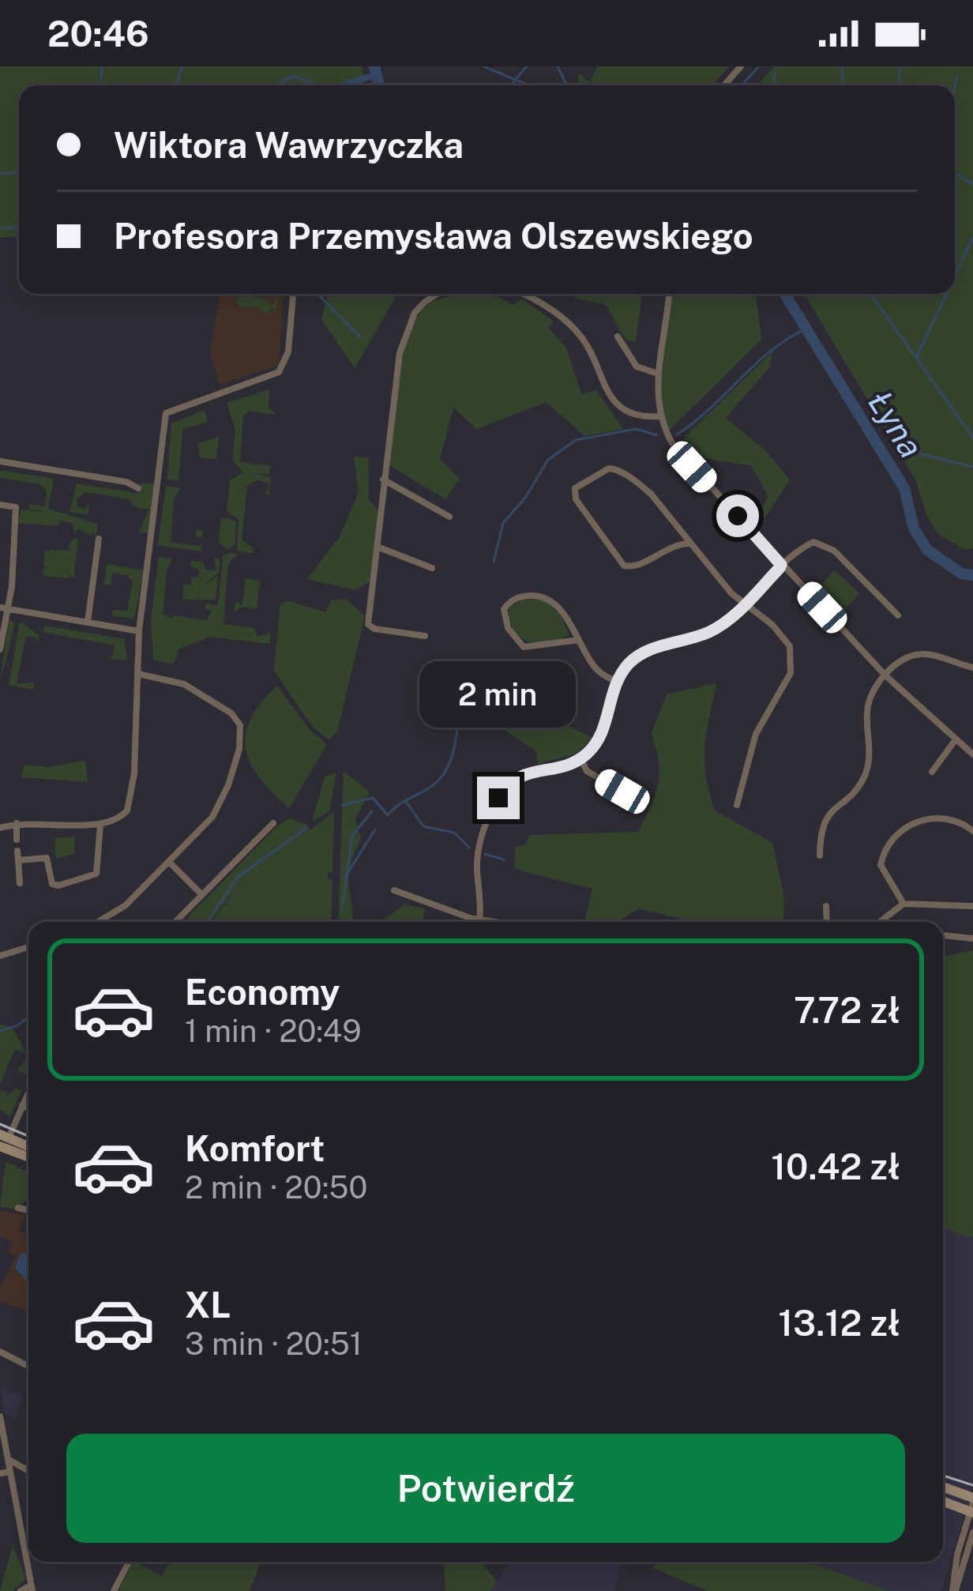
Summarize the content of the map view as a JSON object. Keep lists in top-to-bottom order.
{
  "water": ["Łyna"],
  "page": {
    "status": "20:46",
    "banner": ["Wiktora Wawrzyczka", "Profesora Przemysława Olszewskiego"],
    "bubble": "2 min",
    "list": [
      {
        "name": "Economy",
        "note": "1 min · 20:49",
        "value": "7.72 zł"
      },
      {
        "name": "Komfort",
        "note": "2 min · 20:50",
        "value": "10.42 zł"
      },
      {
        "name": "XL",
        "note": "3 min · 20:51",
        "value": "13.12 zł"
      }
    ],
    "buttons": "Potwierdź"
  }
}
